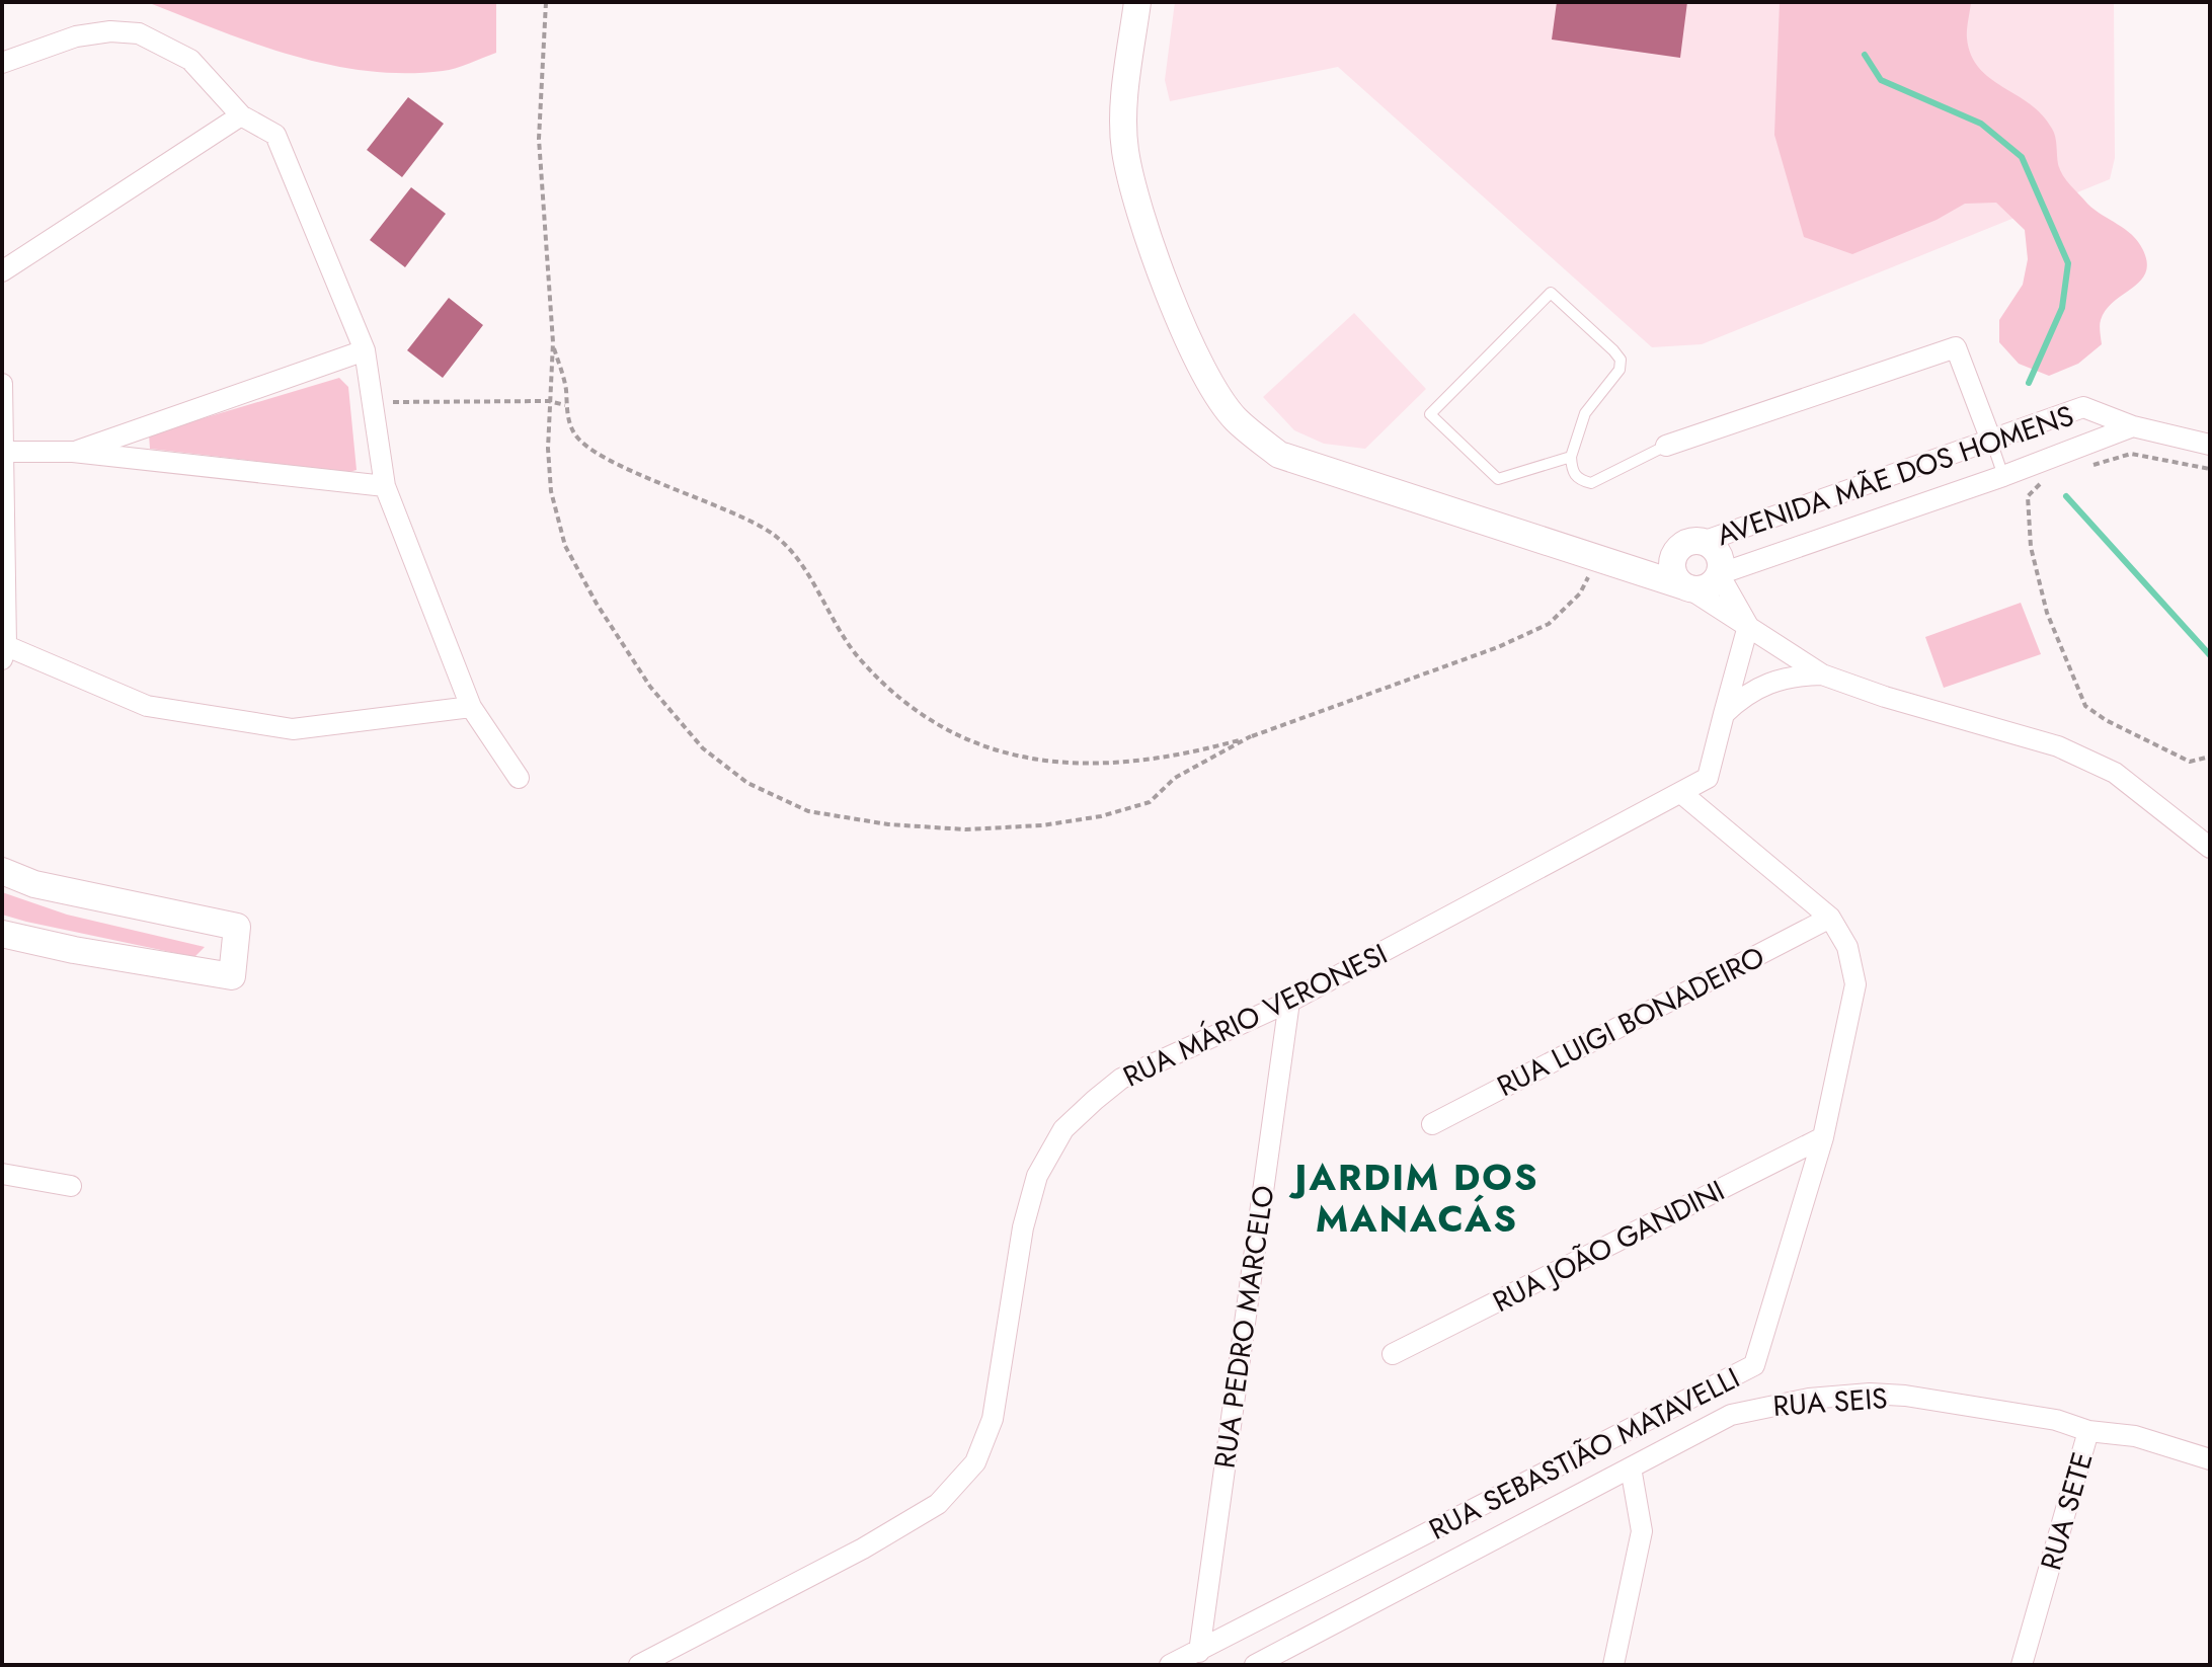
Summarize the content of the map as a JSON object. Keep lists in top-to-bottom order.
{
  "streets": {
    "street": [
      "AVENIDA MÃE DOS HOMENS",
      "RUA MÁRIO VERONESI",
      "RUA LUIGI BONADEIRO",
      "RUA JOÃO GANDINI",
      "RUA PEDRO MARCELO",
      "RUA SEIS",
      "RUA SEBASTIÃO MATAVELLI",
      "RUA SETE"
    ]
  },
  "crossings": [
    ["RUA MÁRIO VERONESI", "RUA PEDRO MARCELO"],
    ["RUA MÁRIO VERONESI", "RUA SEBASTIÃO MATAVELLI"],
    ["RUA LUIGI BONADEIRO", "RUA SEBASTIÃO MATAVELLI"],
    ["RUA JOÃO GANDINI", "RUA SEBASTIÃO MATAVELLI"],
    ["RUA PEDRO MARCELO", "RUA SEBASTIÃO MATAVELLI"],
    ["RUA SEIS", "RUA SETE"]
  ],
  "districts": ["JARDIM DOS MANACÁS"]
}
